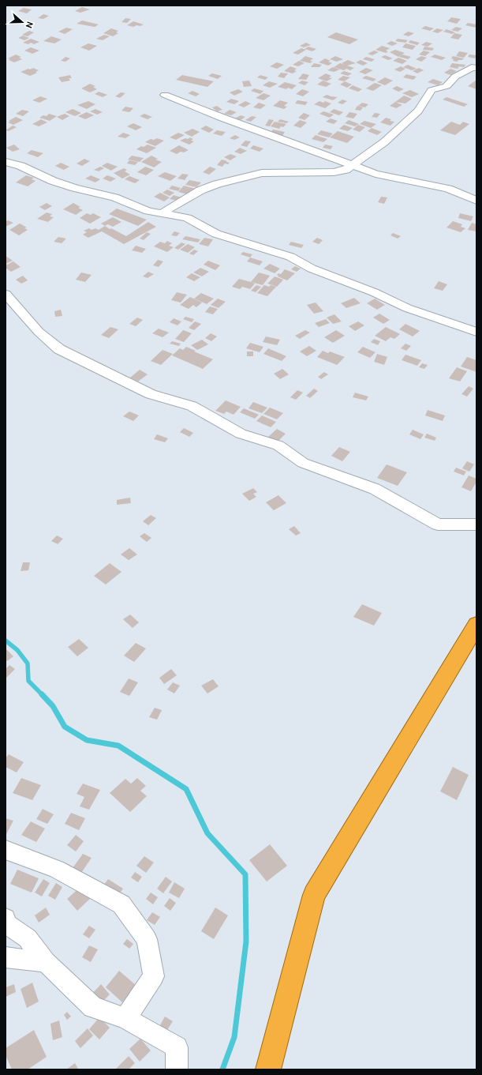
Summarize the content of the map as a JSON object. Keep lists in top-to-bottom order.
{
  "north": "right"
}
